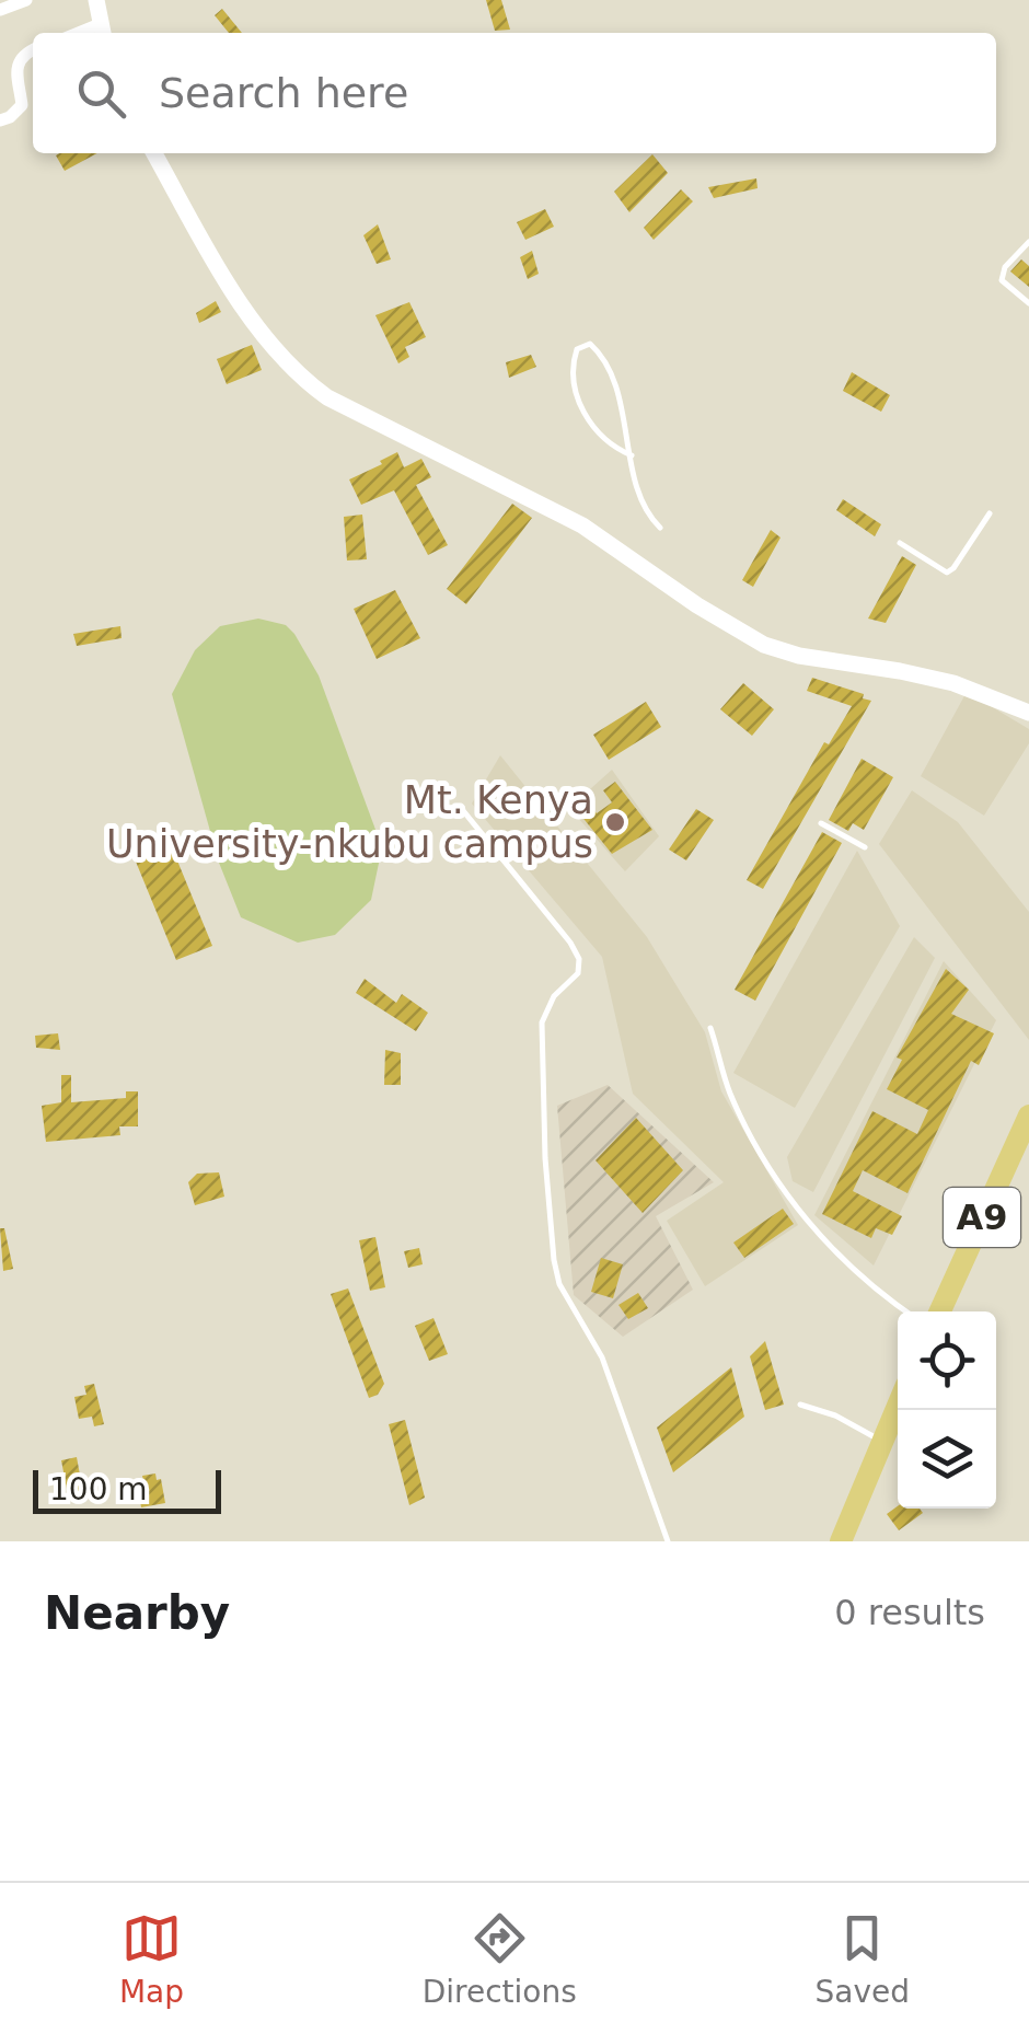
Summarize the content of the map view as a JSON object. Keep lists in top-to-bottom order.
{
  "streets": {
    "highway": ["A9"]
  },
  "places": ["Mt. Kenya University-nkubu campus"],
  "scale_bar": "100 m",
  "page": {
    "search": "Search here",
    "scale": "100 m",
    "heading": ["Nearby", "0 results"],
    "nav": ["Map", "Directions", "Saved"]
  }
}
